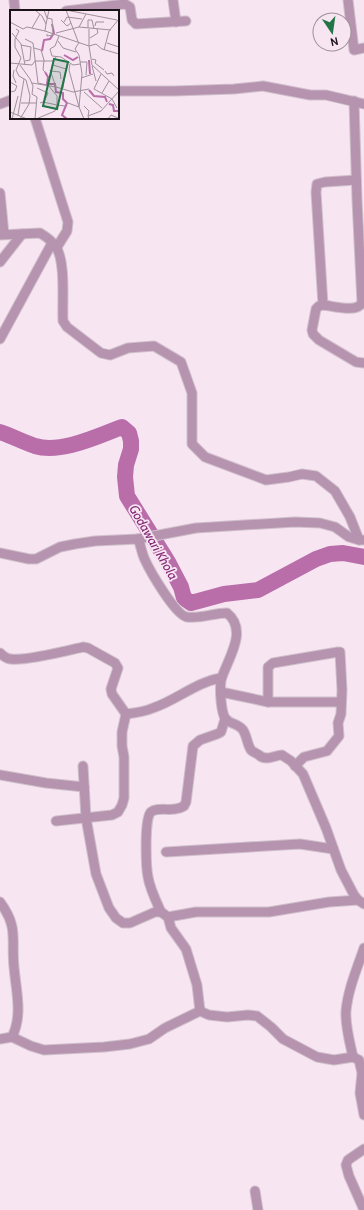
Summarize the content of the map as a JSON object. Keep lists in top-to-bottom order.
{
  "water": ["Godawari Khola"],
  "north": "bottom"
}
